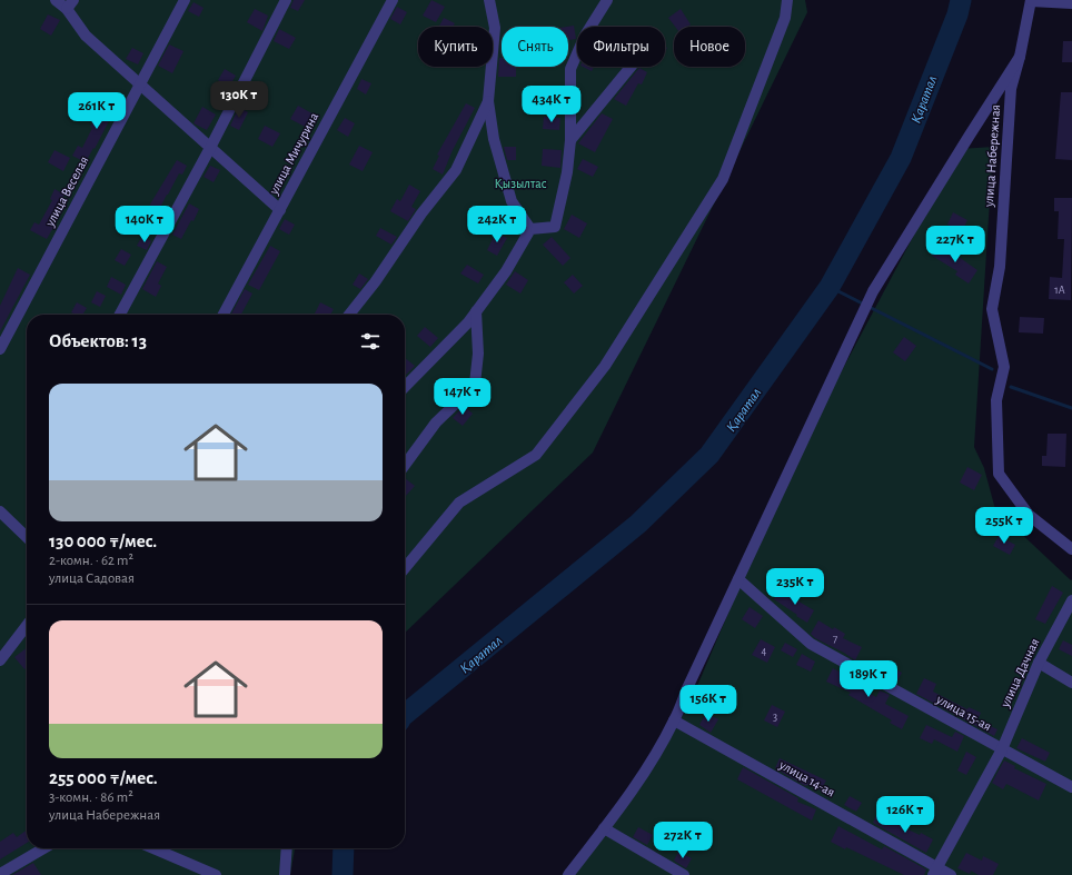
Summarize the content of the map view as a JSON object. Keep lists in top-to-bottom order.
{
  "streets": {
    "street": [
      "улица Мичурина",
      "улица Набережная",
      "улица Веселая",
      "улица Дачная",
      "улица 15-ая",
      "улица 14-ая"
    ]
  },
  "crossings": [
    ["улица Дачная", "улица 15-ая"],
    ["улица Дачная", "улица 14-ая"]
  ],
  "water": ["Қаратал"],
  "parks": ["Қызылтас"],
  "house_numbers": [
    "1А",
    "7",
    "4",
    "3"
  ],
  "page": {
    "chip": [
      "Купить",
      "Снять",
      "Фильтры",
      "Новое"
    ],
    "price": [
      "130K ₸",
      "434K ₸",
      "261K ₸",
      "140K ₸",
      "242K ₸",
      "227K ₸",
      "147K ₸",
      "255K ₸",
      "235K ₸",
      "189K ₸",
      "156K ₸",
      "126K ₸",
      "272K ₸"
    ],
    "heading": "Объектов: 13",
    "list": [
      {
        "name": "130 000 ₸/мес.",
        "note": "2-комн. · 62 m² · улица Садовая"
      },
      {
        "name": "255 000 ₸/мес.",
        "note": "3-комн. · 86 m² · улица Набережная"
      }
    ]
  }
}
